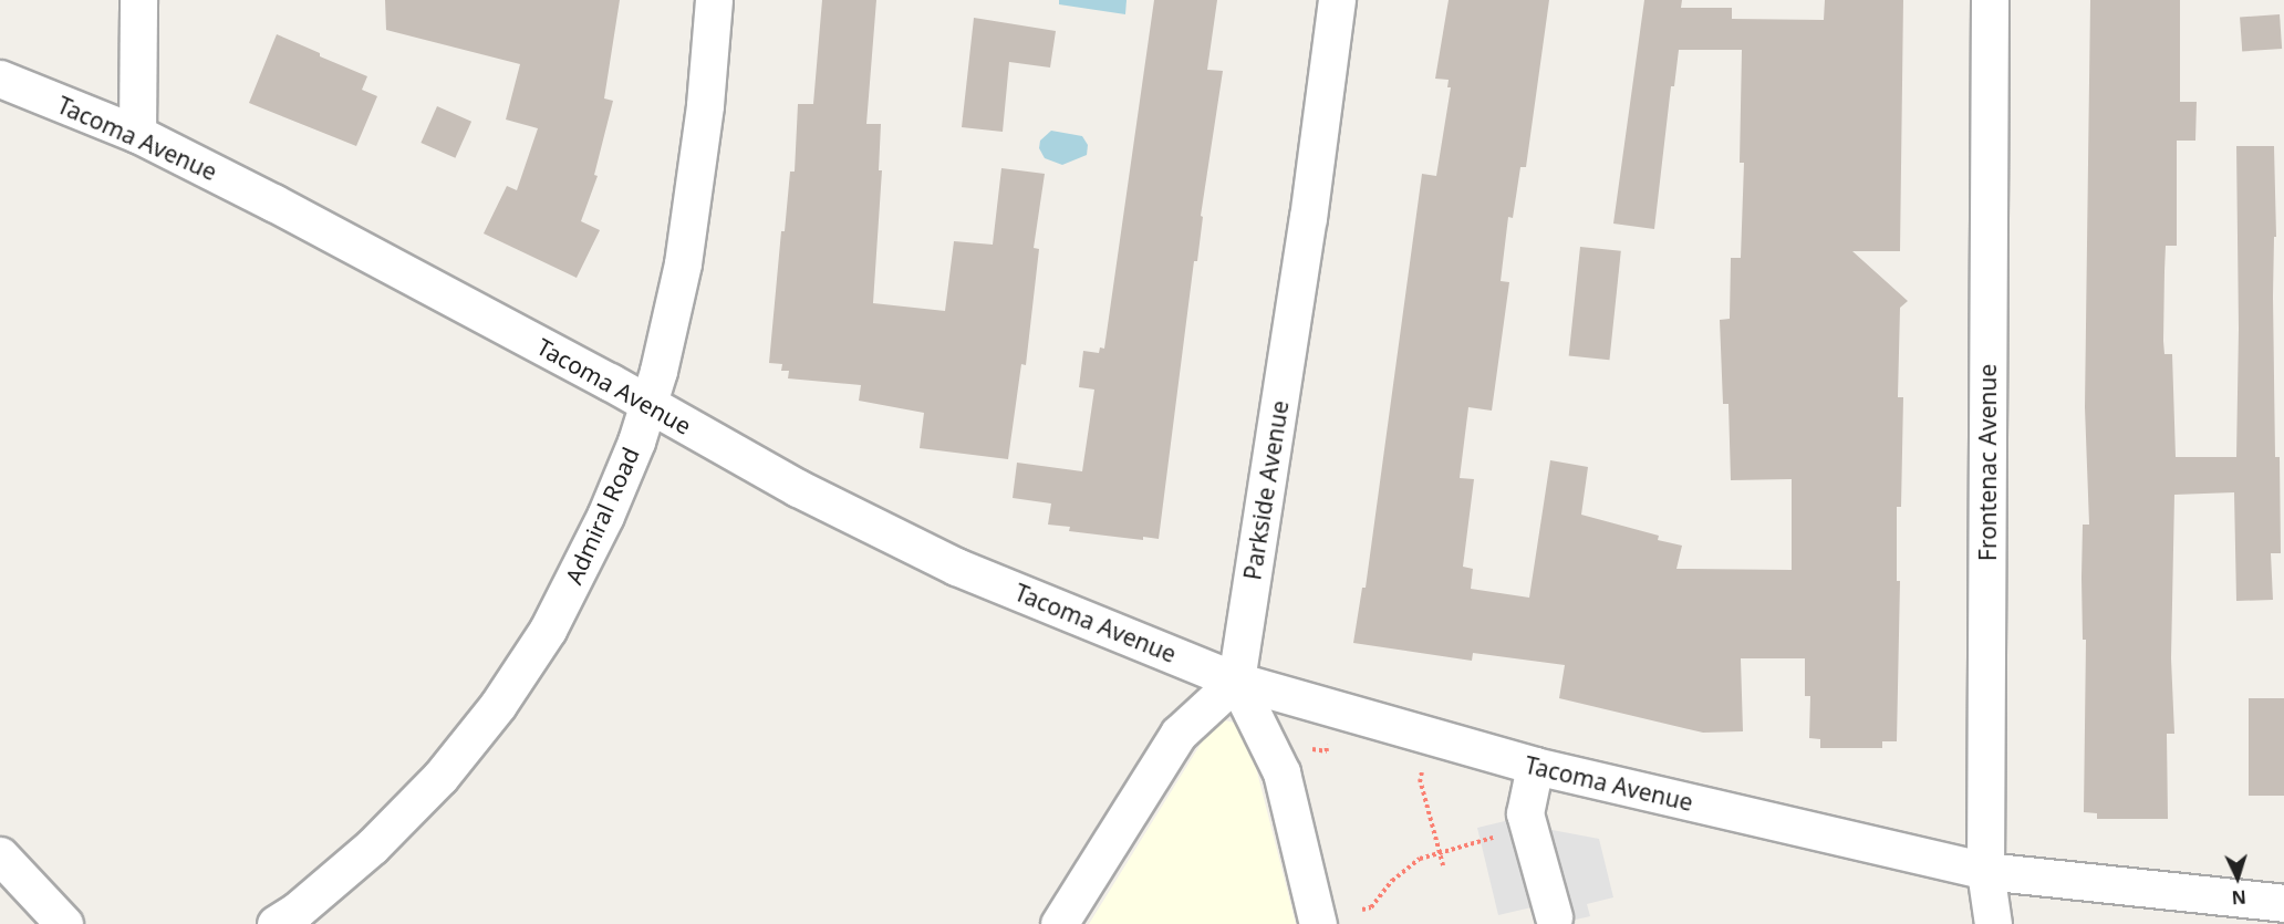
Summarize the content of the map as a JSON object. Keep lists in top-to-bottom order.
{
  "streets": {
    "street": [
      "Tacoma Avenue",
      "Frontenac Avenue",
      "Parkside Avenue",
      "Admiral Road"
    ]
  },
  "crossings": [
    ["Tacoma Avenue", "Frontenac Avenue"],
    ["Tacoma Avenue", "Parkside Avenue"],
    ["Tacoma Avenue", "Admiral Road"]
  ],
  "north": "bottom"
}
